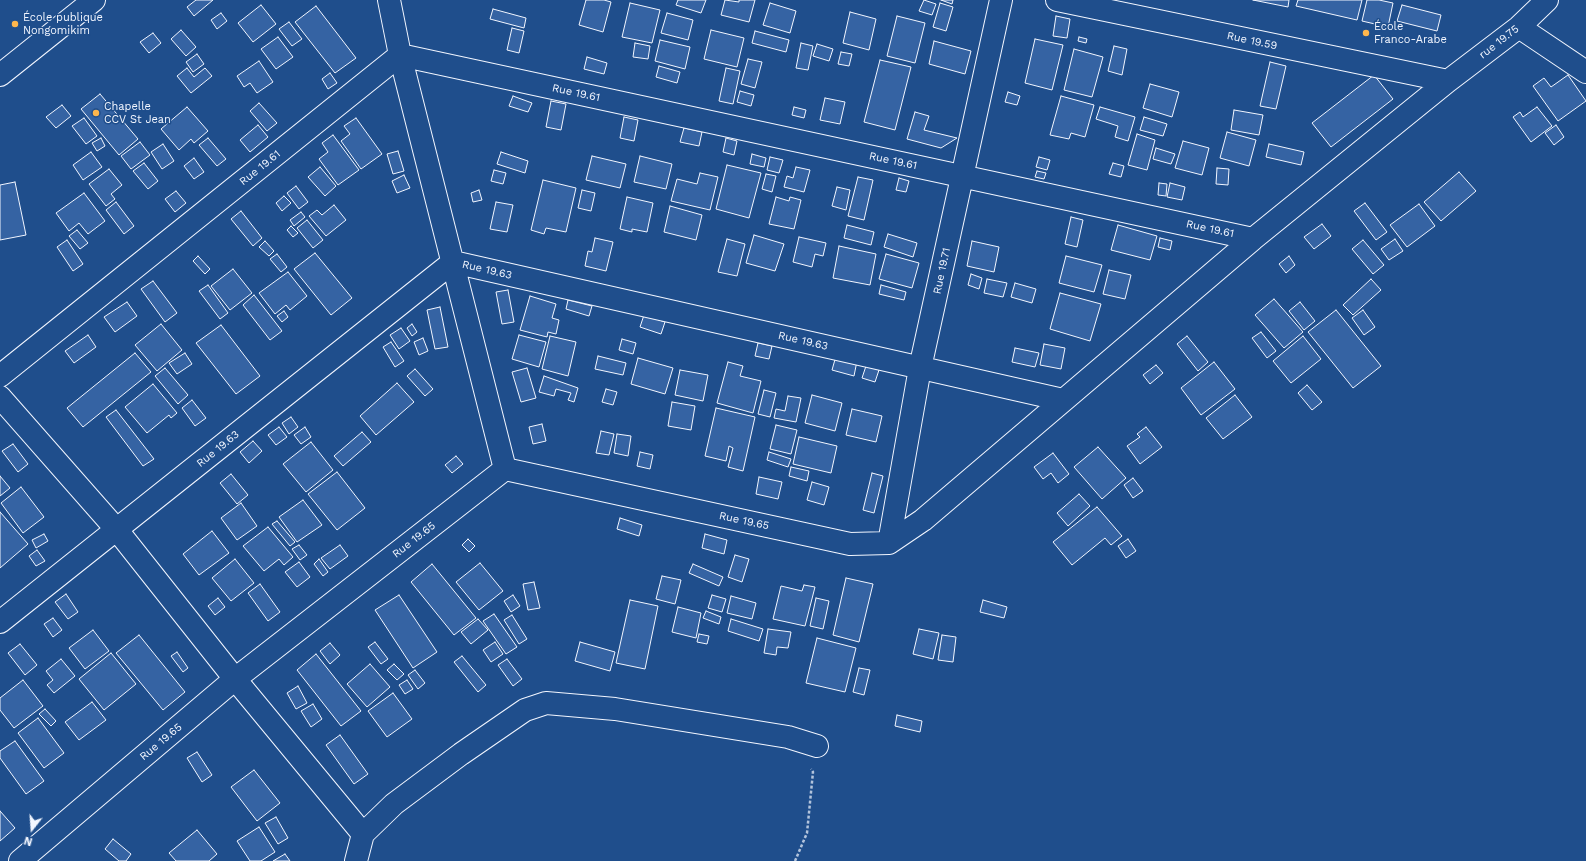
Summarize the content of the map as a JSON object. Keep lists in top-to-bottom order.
{
  "streets": {
    "street": [
      "Rue 19.59",
      "rue 19.75",
      "Rue 19.61",
      "Rue 19.63",
      "Rue 19.71",
      "Rue 19.65"
    ]
  },
  "crossings": [
    ["Rue 19.59", "rue 19.75"],
    ["rue 19.75", "Rue 19.61"],
    ["rue 19.75", "Rue 19.63"],
    ["rue 19.75", "Rue 19.71"],
    ["rue 19.75", "Rue 19.65"],
    ["Rue 19.61", "Rue 19.71"],
    ["Rue 19.63", "Rue 19.71"],
    ["Rue 19.71", "Rue 19.65"]
  ],
  "places": ["École publique Nongomikim", "École Franco-Arabe", "Chapelle CCV St Jean"],
  "north": "bottom"
}
